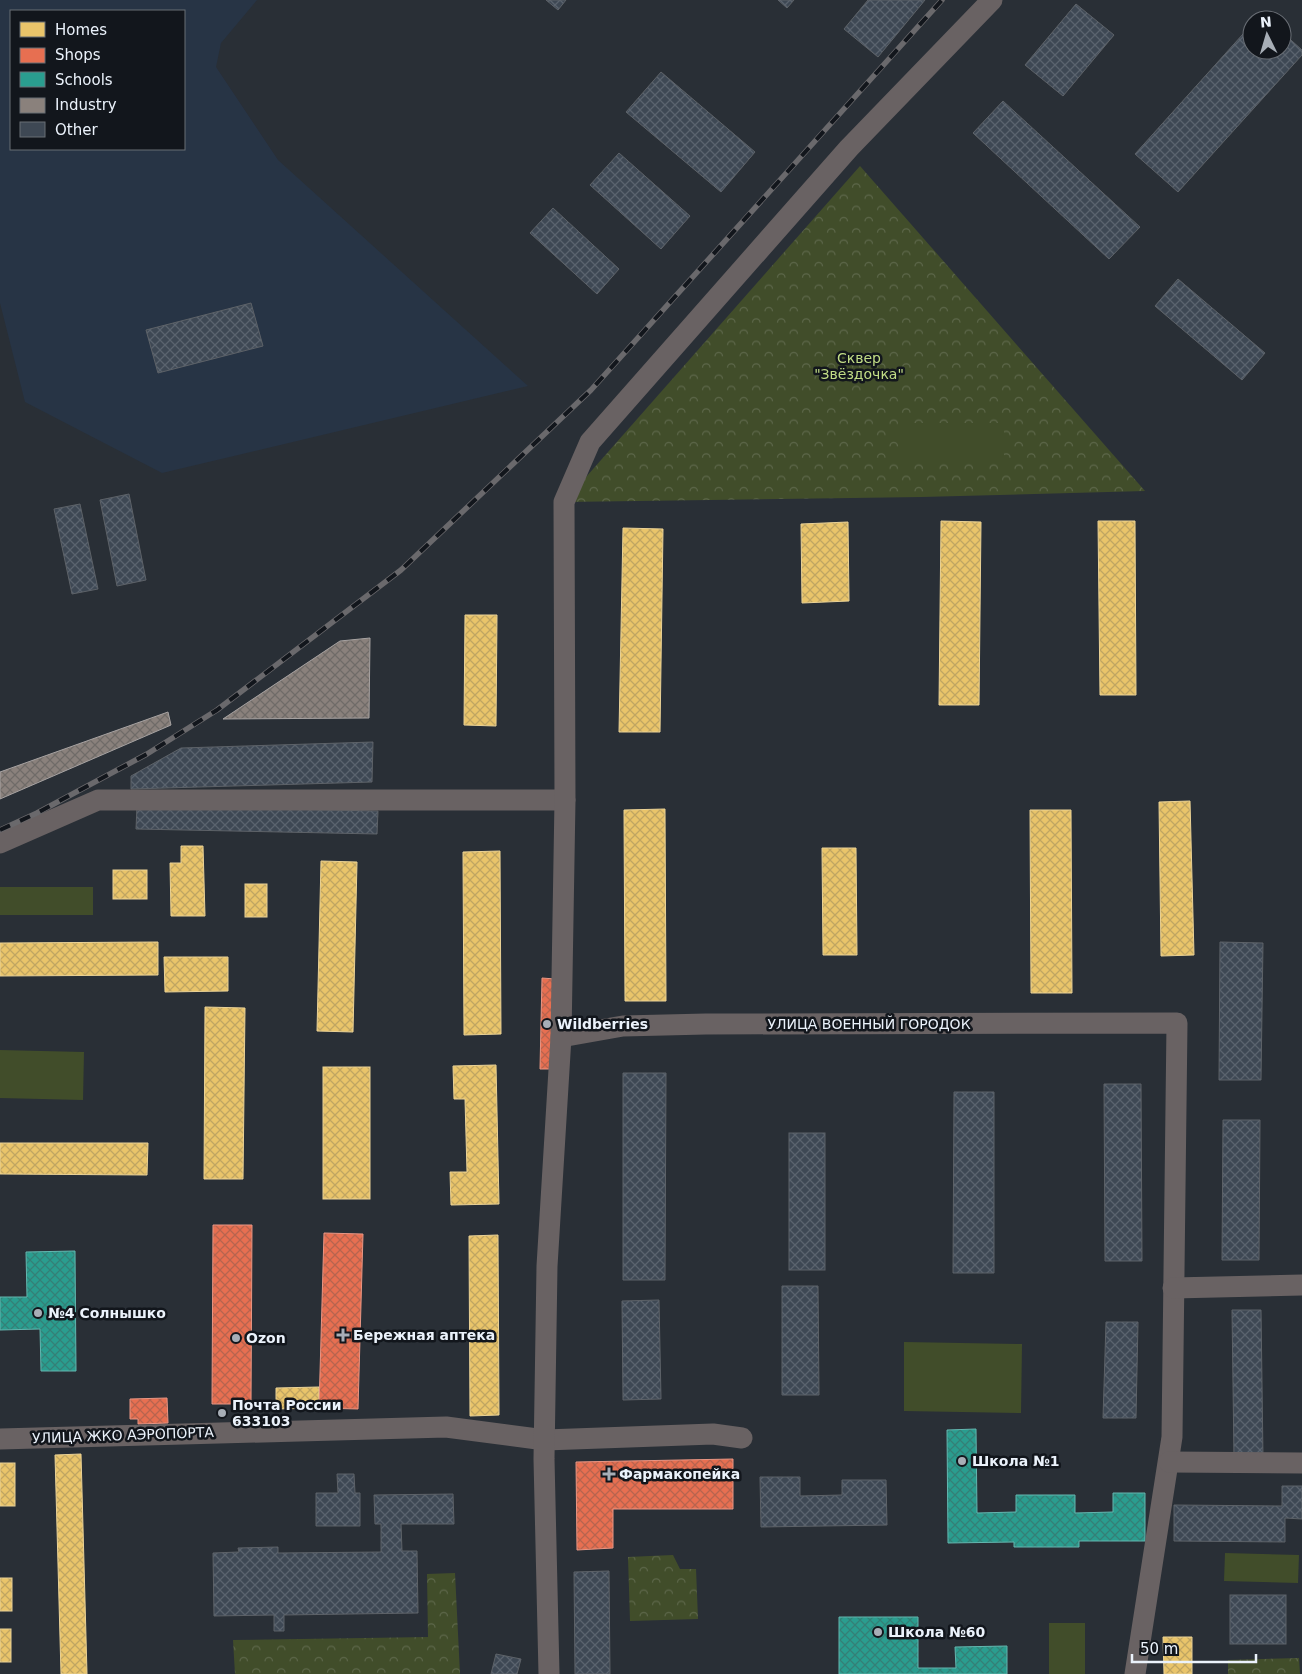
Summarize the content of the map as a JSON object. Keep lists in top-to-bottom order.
{
  "streets": {
    "street": ["УЛИЦА ВОЕННЫЙ ГОРОДОК", "УЛИЦА ЖКО АЭРОПОРТА"]
  },
  "parks": ["Сквер \"Звёздочка\""],
  "places": {
    "other": [
      "Wildberries",
      "№4 Солнышко",
      "Ozon",
      "Почта России 633103",
      "Школа №1",
      "Школа №60"
    ],
    "health": ["Бережная аптека", "Фармакопейка"]
  },
  "legend": [
    "Homes",
    "Shops",
    "Schools",
    "Industry",
    "Other"
  ],
  "scale_bar": "50 m",
  "north": "top"
}
